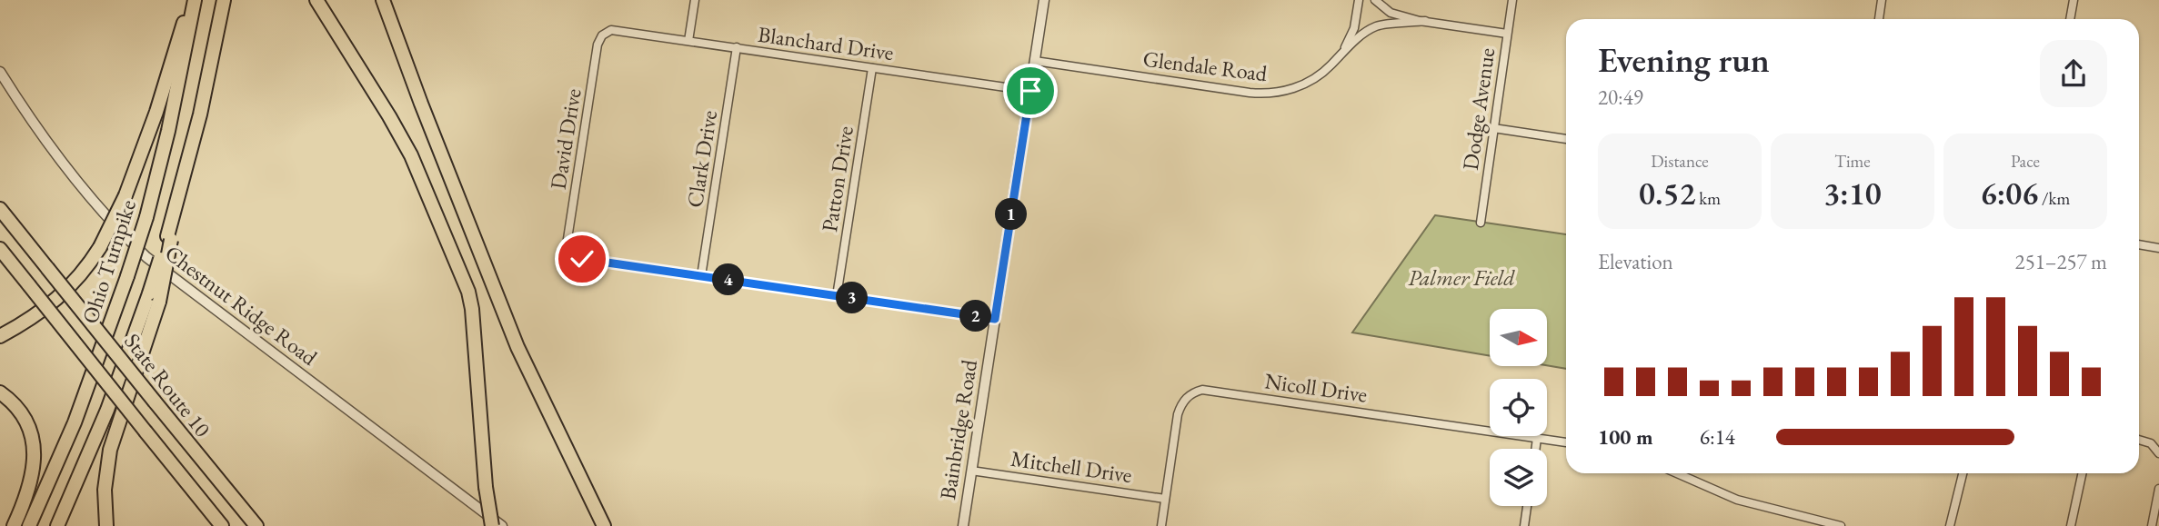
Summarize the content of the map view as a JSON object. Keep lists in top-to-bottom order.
{
  "streets": {
    "highway": ["Ohio Turnpike", "State Route 10"],
    "street": [
      "Blanchard Drive",
      "Glendale Road",
      "Dodge Avenue",
      "David Drive",
      "Clark Drive",
      "Patton Drive",
      "Chestnut Ridge Road",
      "Nicoll Drive",
      "Bainbridge Road",
      "Mitchell Drive"
    ]
  },
  "crossings": [
    ["Blanchard Drive", "David Drive"],
    ["Blanchard Drive", "Clark Drive"],
    ["Blanchard Drive", "Patton Drive"],
    ["Blanchard Drive", "Bainbridge Road"],
    ["Glendale Road", "Bainbridge Road"],
    ["David Drive", "Clark Drive"],
    ["Nicoll Drive", "Mitchell Drive"],
    ["Bainbridge Road", "Mitchell Drive"]
  ],
  "parks": ["Palmer Field"],
  "north": "right",
  "page": {
    "heading": ["Evening run", "20:49"],
    "stats": [
      ["Distance", "0.52 km"],
      ["Time", "3:10"],
      ["Pace", "6:06 /km"]
    ],
    "pins": [
      "1",
      "4",
      "3",
      "2"
    ],
    "chart": ["Elevation", "251–257 m"],
    "list": [
      {
        "name": "100 m",
        "note": "6:14"
      }
    ]
  }
}
